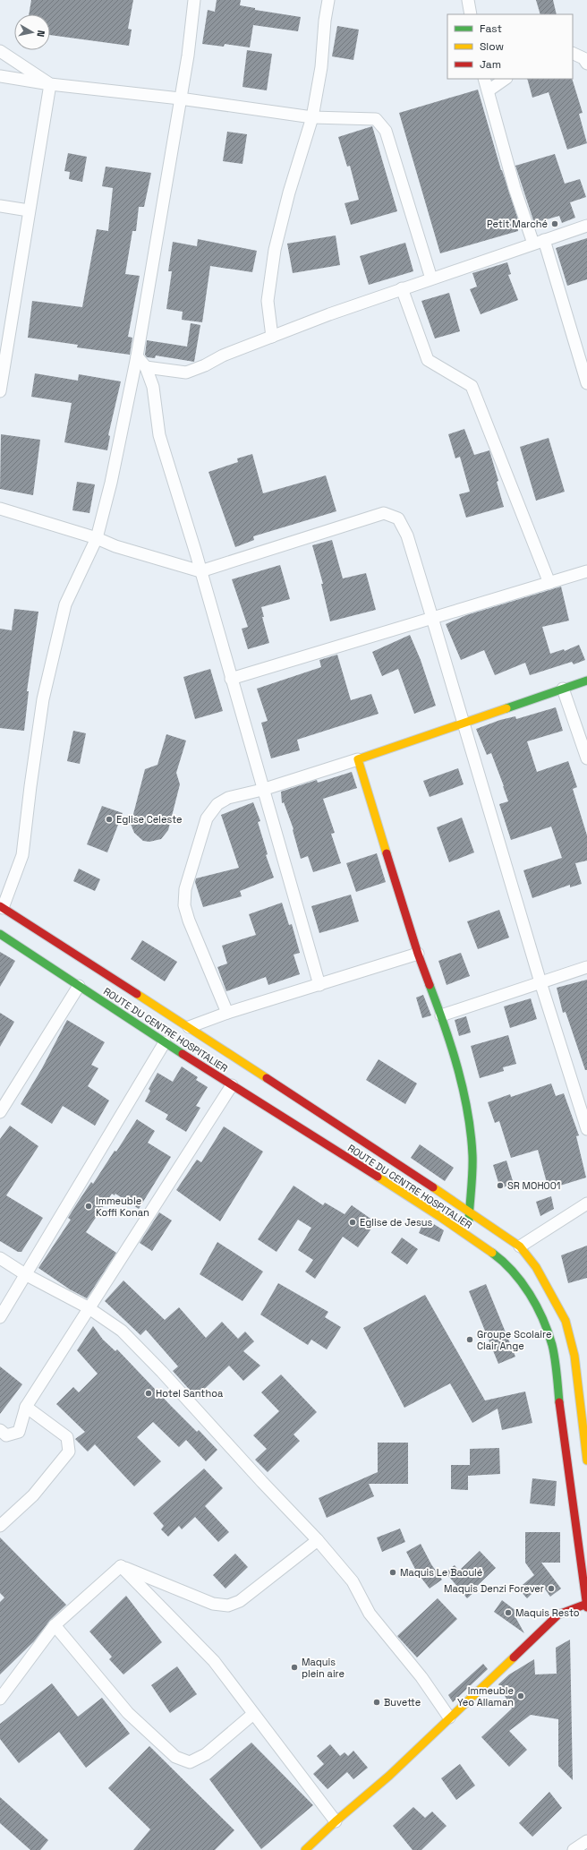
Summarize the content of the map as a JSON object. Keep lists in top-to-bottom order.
{
  "streets": {
    "street": ["ROUTE DU CENTRE HOSPITALIER"]
  },
  "places": [
    "Petit Marché",
    "Eglise Celeste",
    "SR MOH001",
    "Immeuble Koffi Konan",
    "Eglise de Jesus",
    "Groupe Scolaire Clair Ange",
    "Hotel Santhoa",
    "Maquis Le Baoulé",
    "Maquis Denzi Forever",
    "Maquis Resto",
    "Maquis plein aire",
    "Immeuble Yeo Allaman",
    "Buvette"
  ],
  "legend": ["Fast", "Slow", "Jam"],
  "north": "right"
}
